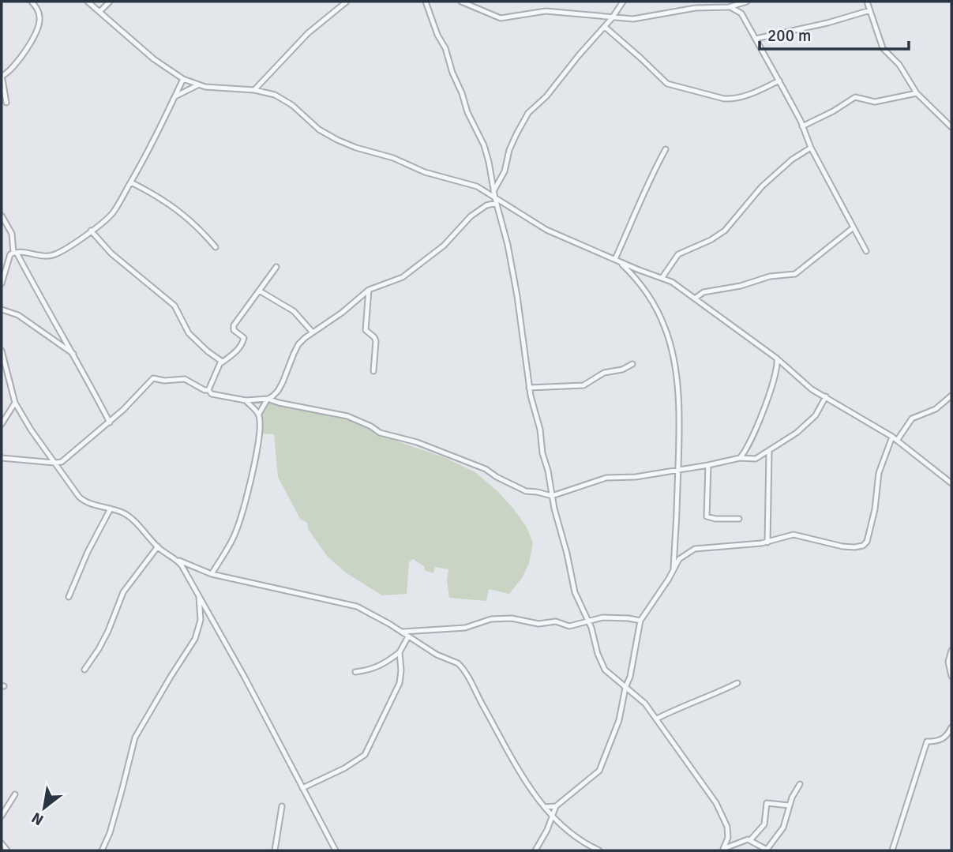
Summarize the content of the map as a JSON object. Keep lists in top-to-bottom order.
{
  "scale_bar": "200 m",
  "north": "bottom left"
}
